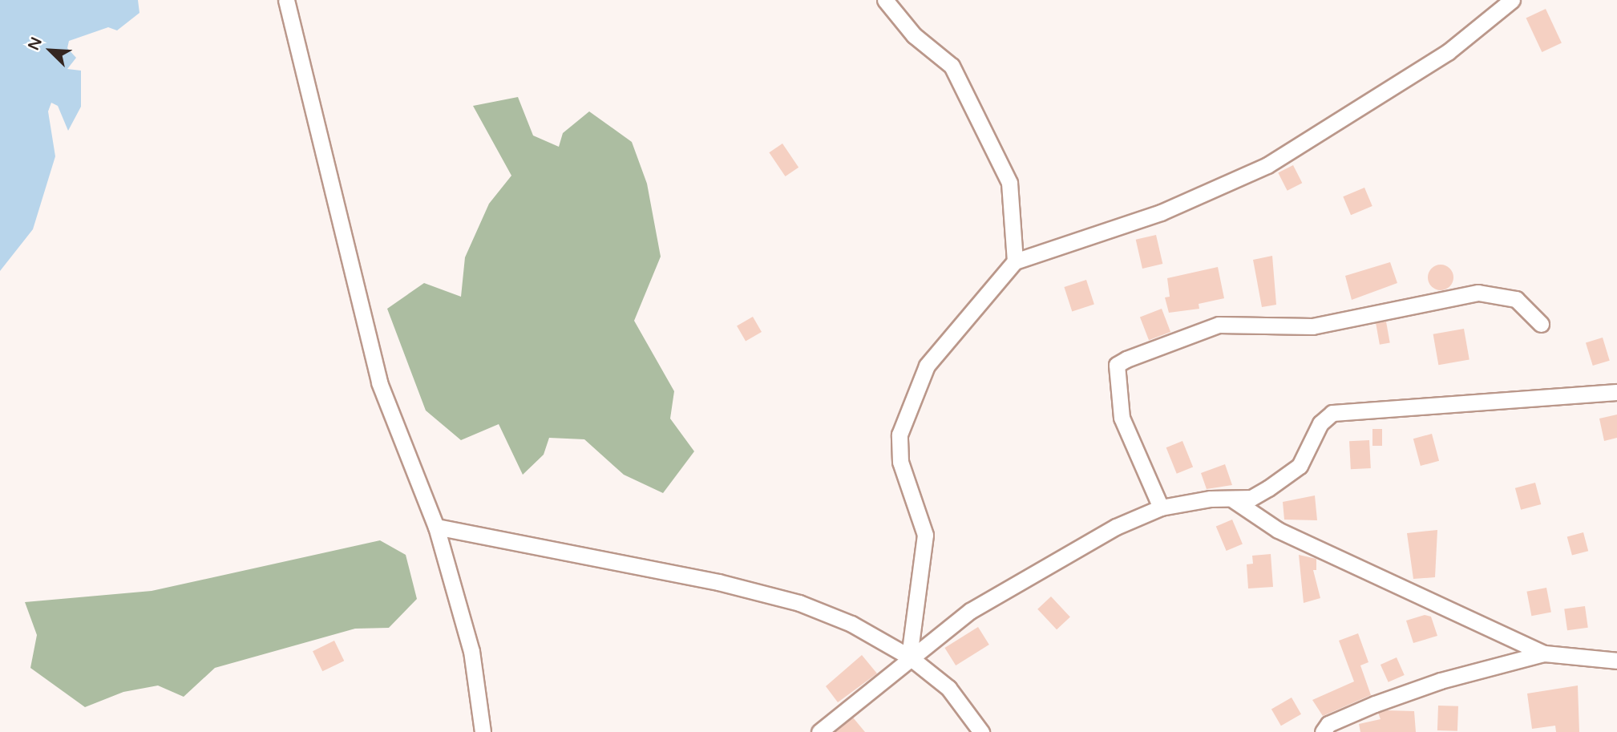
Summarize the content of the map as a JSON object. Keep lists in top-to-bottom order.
{
  "north": "top left"
}
